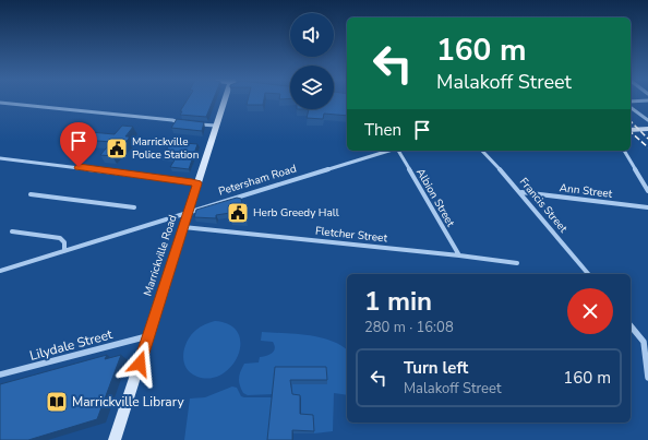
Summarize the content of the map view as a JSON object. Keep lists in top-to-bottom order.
{
  "streets": {
    "main road": ["Marrickville Road"],
    "street": [
      "Petersham Road",
      "Ann Street",
      "Albion Street",
      "Francis Street",
      "Fletcher Street",
      "Lilydale Street"
    ]
  },
  "crossings": [
    ["Petersham Road", "Marrickville Road"],
    ["Ann Street", "Francis Street"],
    ["Albion Street", "Fletcher Street"],
    ["Fletcher Street", "Marrickville Road"],
    ["Marrickville Road", "Lilydale Street"]
  ],
  "places": {
    "public building": ["Marrickville Police Station", "Herb Greedy Hall"],
    "library": ["Marrickville Library"]
  },
  "page": {
    "turn": ["160 m", "Malakoff Street"],
    "then": "Then",
    "heading": ["1 min", "280 m · 16:08"],
    "list": [
      {
        "name": "Turn left",
        "note": "Malakoff Street",
        "value": "160 m"
      }
    ]
  }
}
